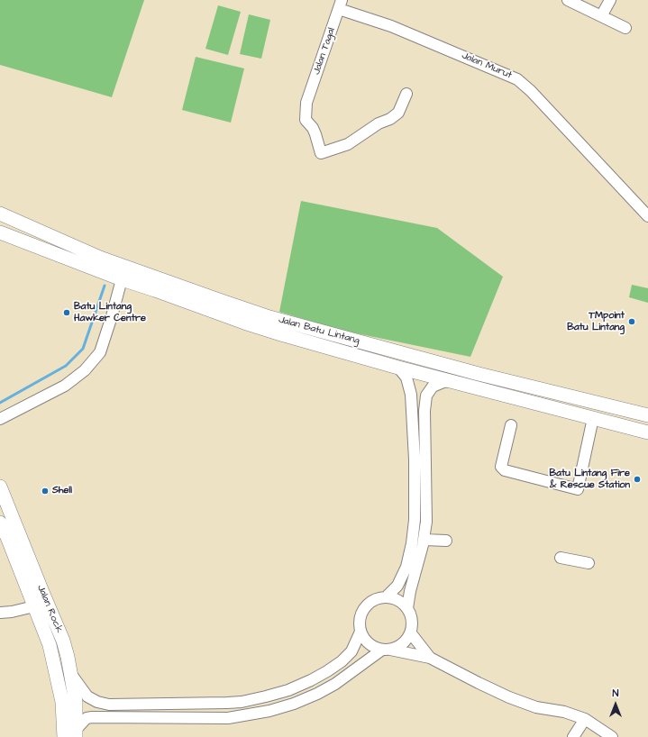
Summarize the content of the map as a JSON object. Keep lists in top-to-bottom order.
{
  "streets": {
    "main road": ["Jalan Batu Lintang", "Jalan Rock"],
    "street": ["Jalan Tagal", "Jalan Murut"]
  },
  "crossings": [
    ["Jalan Tagal", "Jalan Murut"]
  ],
  "places": [
    "Batu Lintang Hawker Centre",
    "TMpoint Batu Lintang",
    "Batu Lintang Fire & Rescue Station",
    "Shell"
  ],
  "north": "top"
}
